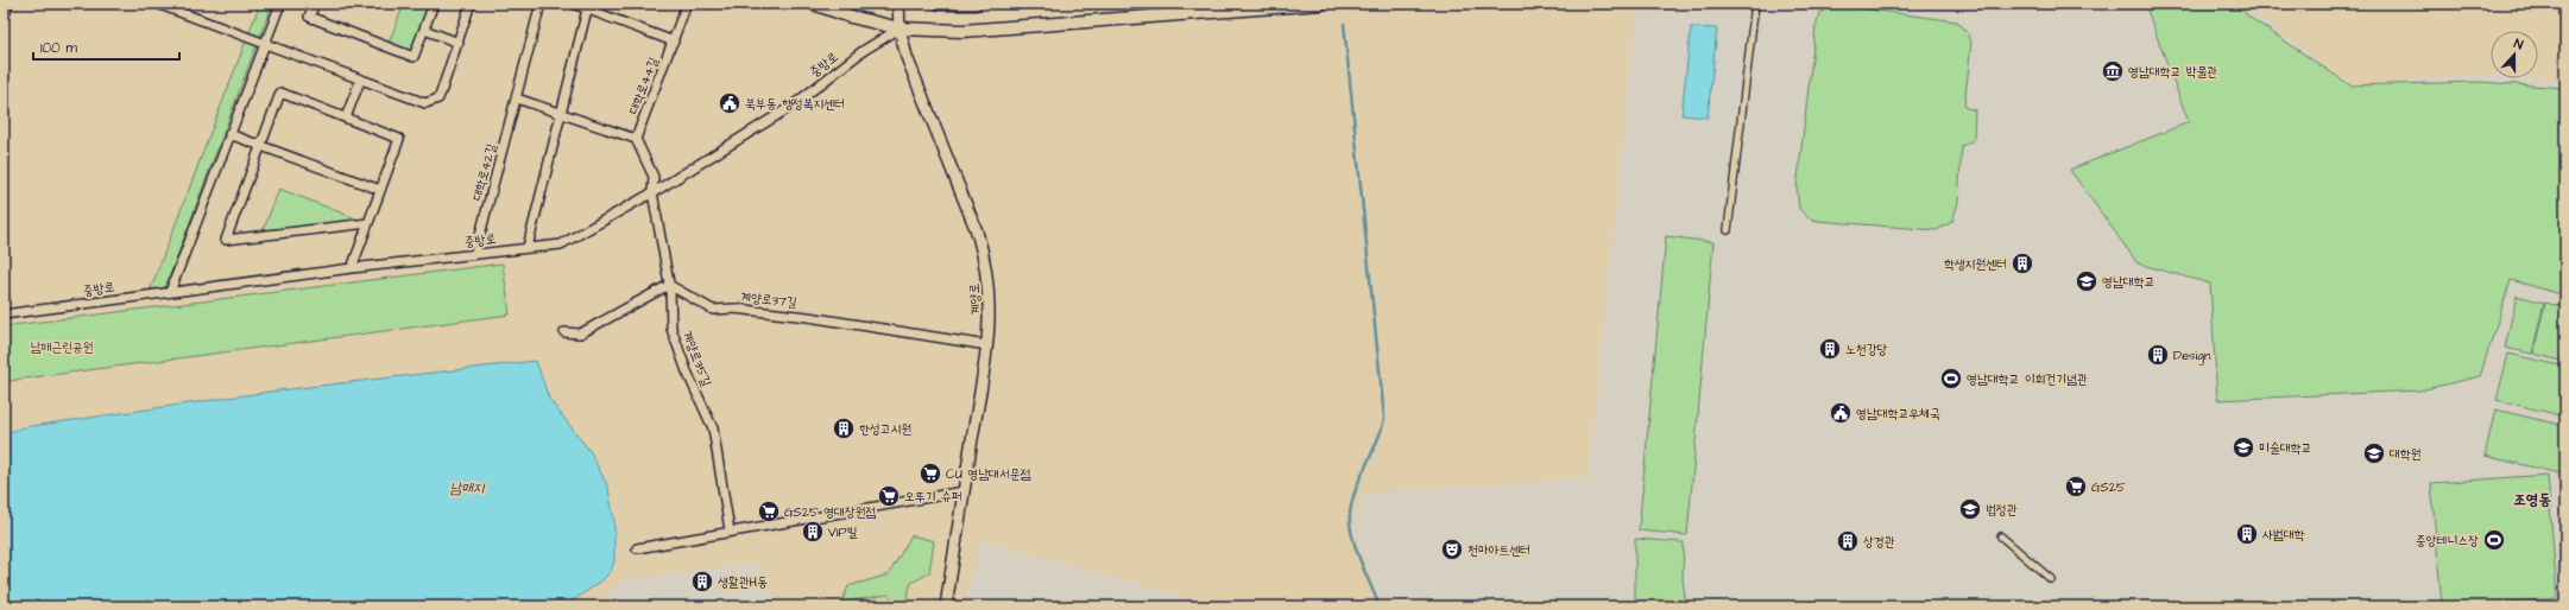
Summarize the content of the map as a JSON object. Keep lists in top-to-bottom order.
{
  "streets": {
    "street": [
      "중방로",
      "대학로44길",
      "대학로42길",
      "계양로37길",
      "계양로",
      "계양로35길"
    ]
  },
  "crossings": [
    ["중방로", "대학로42길"],
    ["중방로", "계양로"],
    ["중방로", "계양로35길"],
    ["계양로37길", "계양로"],
    ["계양로37길", "계양로35길"]
  ],
  "districts": ["조영동"],
  "water": ["남매지"],
  "parks": ["남매근린공원"],
  "places": {
    "museum": ["영남대학교 박물관"],
    "public building": ["북부동 행정복지센터", "영남대학교우체국"],
    "building": [
      "학생지원센터",
      "노천강당",
      "Design",
      "한성고시원",
      "VIP빌",
      "사범대학",
      "상경관",
      "생활관H동"
    ],
    "school or university": [
      "영남대학교",
      "미술대학교",
      "대학원",
      "법정관"
    ],
    "sports": ["영남대학교 이희건기념관", "중앙테니스장"],
    "supermarket": [
      "CU 영남대서문점",
      "GS25",
      "오뚜기 슈퍼",
      "GS25 영대장원점"
    ],
    "theatre": ["천마아트센터"]
  },
  "scale_bar": "100 m",
  "north": "top"
}
